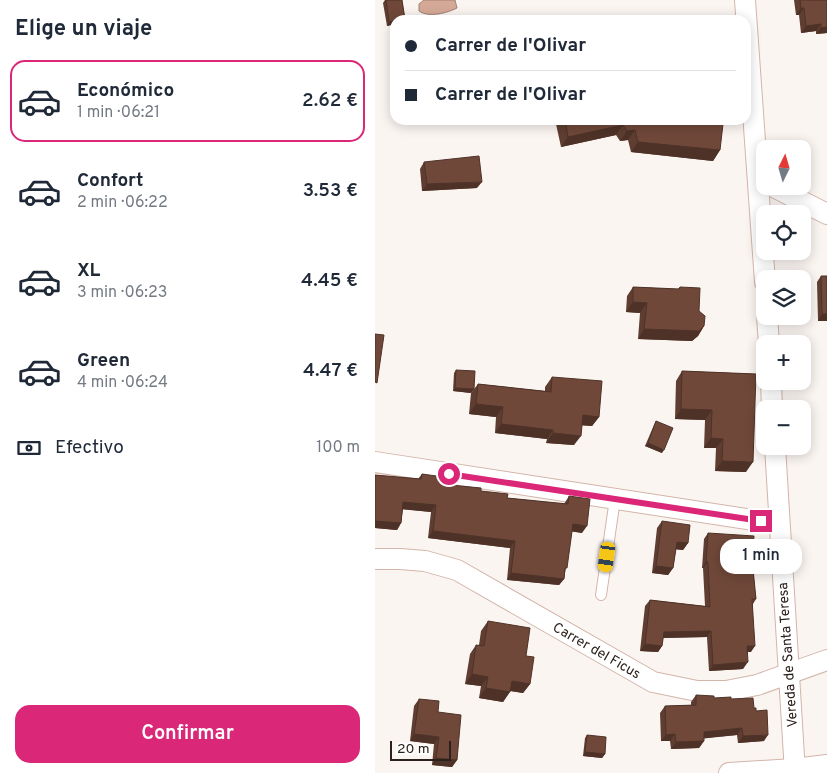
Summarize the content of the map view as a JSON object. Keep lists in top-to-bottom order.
{
  "streets": {
    "street": ["Carrer del Ficus", "Vereda de Santa Teresa"]
  },
  "crossings": [
    ["Carrer del Ficus", "Vereda de Santa Teresa"]
  ],
  "scale_bar": "20 m",
  "north": "top",
  "page": {
    "heading": "Elige un viaje",
    "banner": ["Carrer de l'Olivar", "Carrer de l'Olivar"],
    "list": [
      {
        "name": "Económico",
        "note": "1 min · 06:21",
        "value": "2.62 €"
      },
      {
        "name": "Confort",
        "note": "2 min · 06:22",
        "value": "3.53 €"
      },
      {
        "name": "XL",
        "note": "3 min · 06:23",
        "value": "4.45 €"
      },
      {
        "name": "Green",
        "note": "4 min · 06:24",
        "value": "4.47 €"
      }
    ],
    "map_buttons": ["+", "−"],
    "pay": ["Efectivo", "100 m"],
    "bubble": "1 min",
    "buttons": "Confirmar",
    "scale": "20 m"
  }
}
